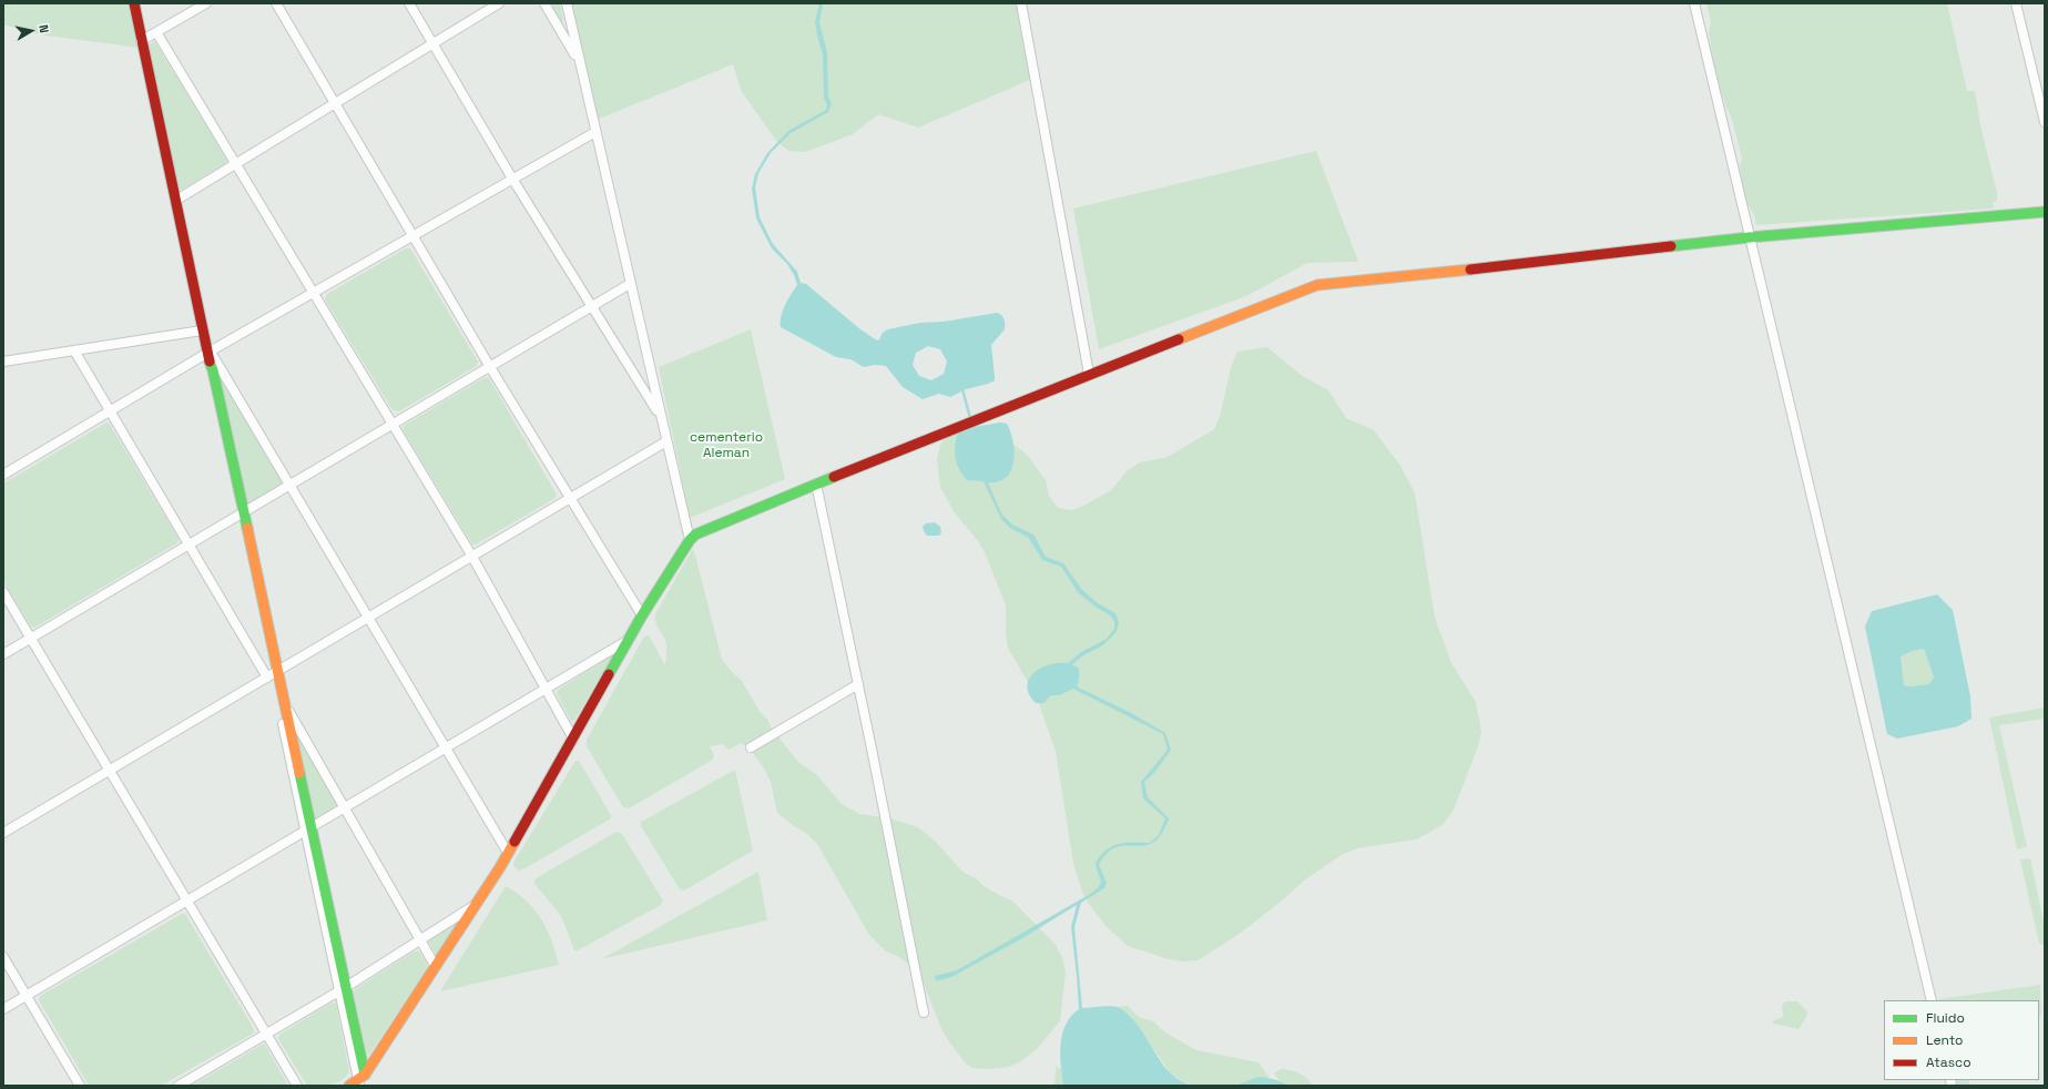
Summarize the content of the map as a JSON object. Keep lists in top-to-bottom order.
{
  "parks": ["cementerio Aleman"],
  "legend": ["Fluido", "Lento", "Atasco"],
  "north": "right"
}
